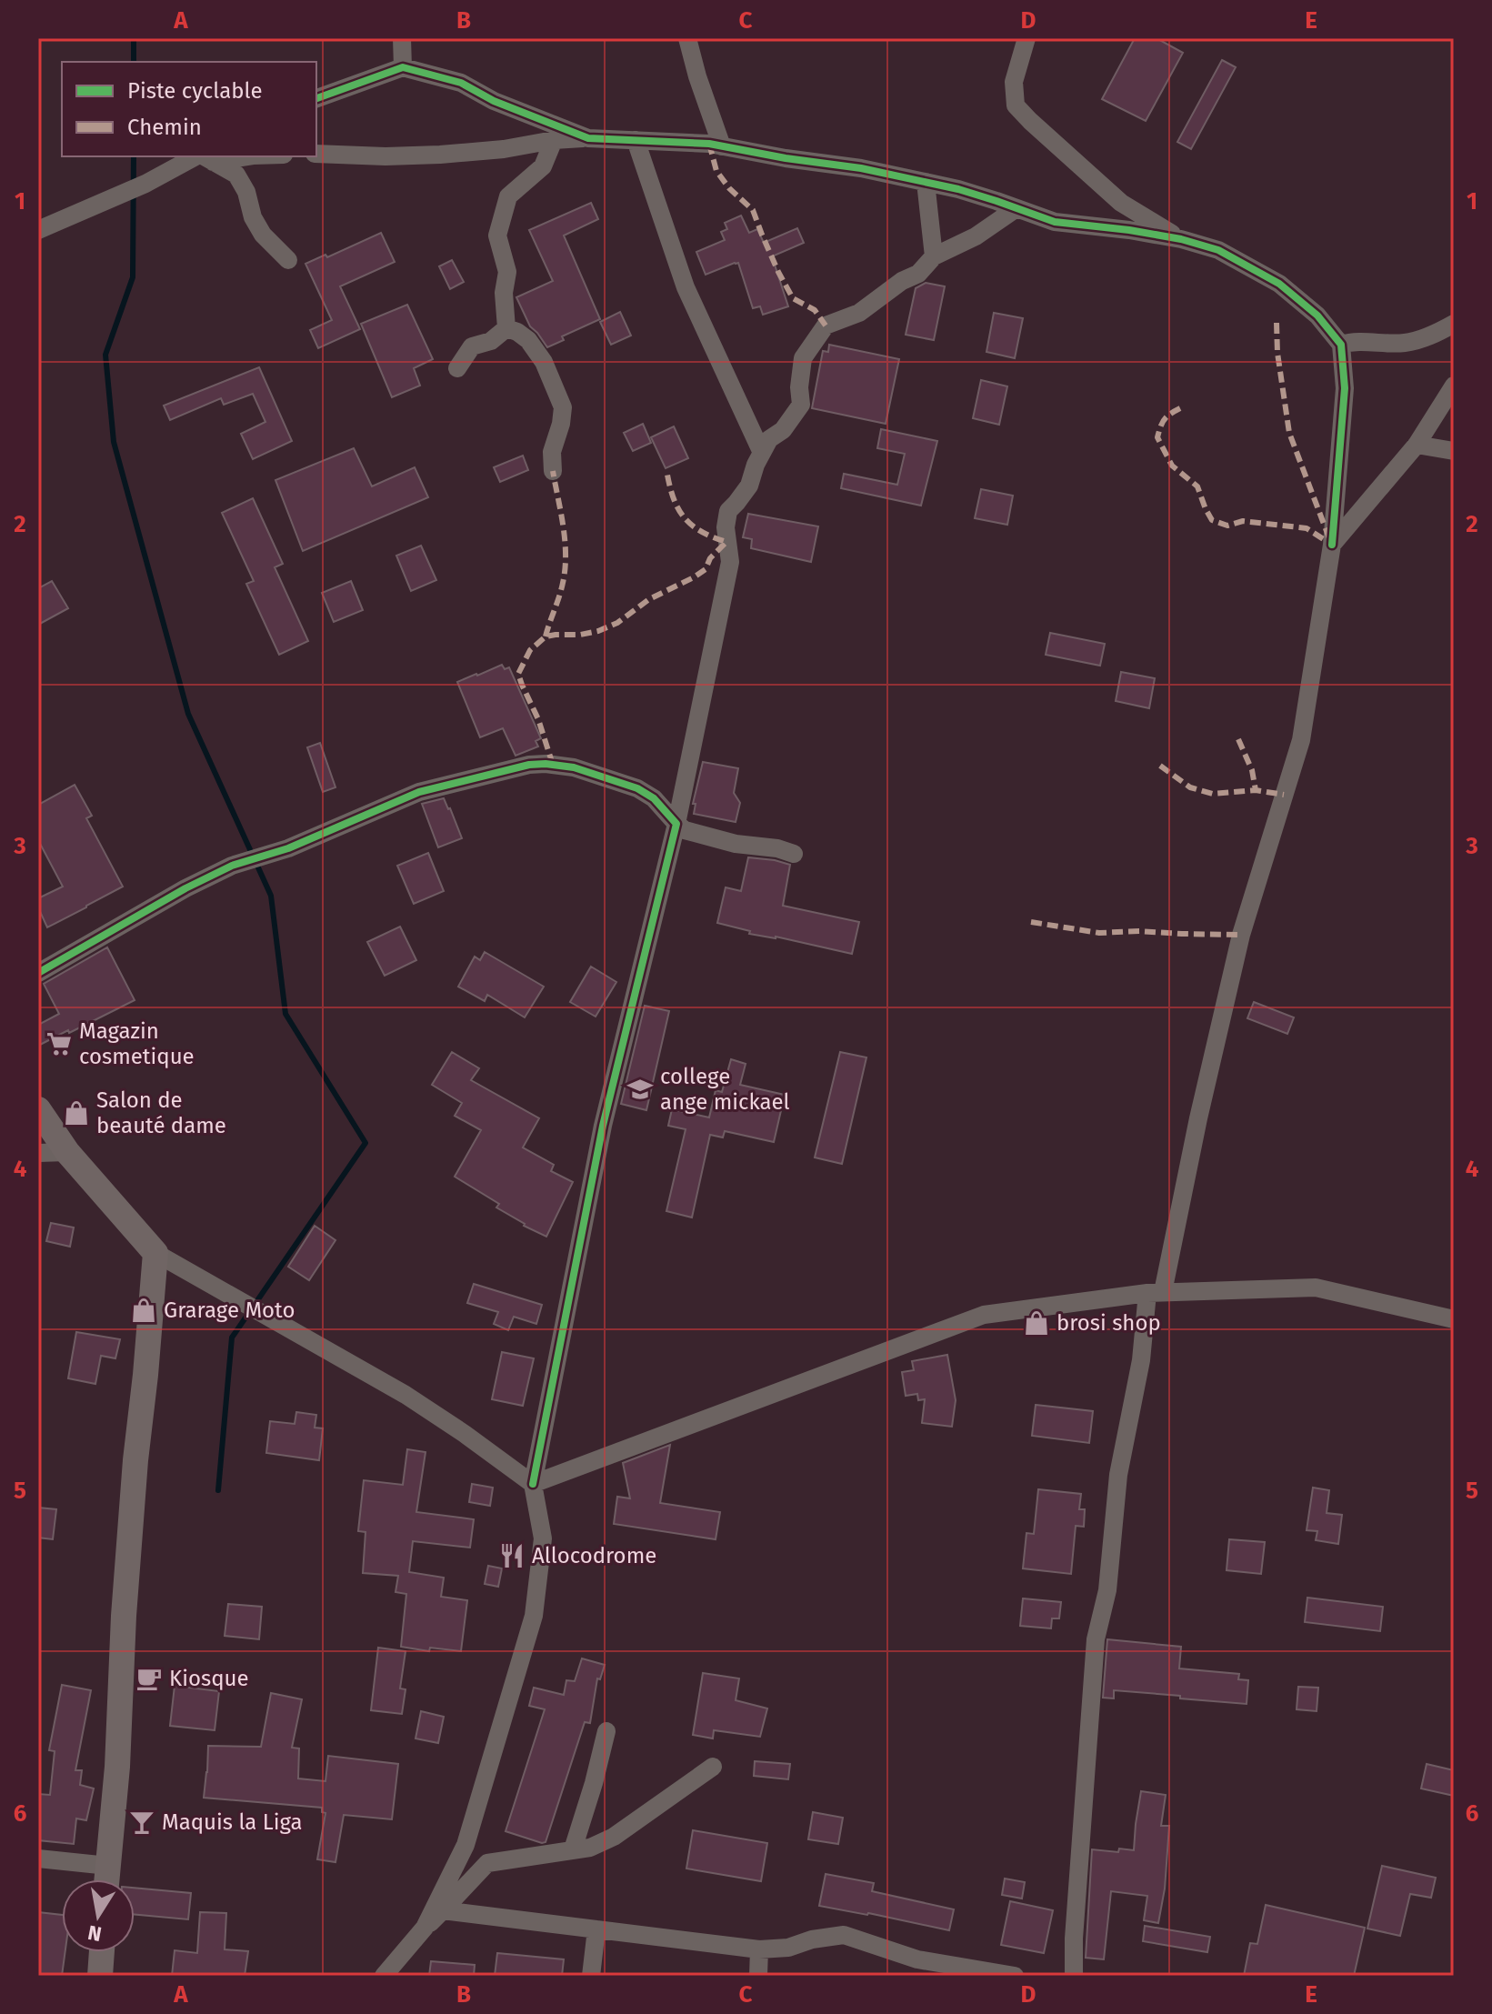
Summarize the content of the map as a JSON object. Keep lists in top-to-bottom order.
{
  "places": {
    "supermarket": ["Magazin cosmetique"],
    "school or university": ["college ange mickael"],
    "shop": ["Salon de beauté dame", "Grarage Moto", "brosi shop"],
    "restaurant": ["Allocodrome"],
    "cafe": ["Kiosque"],
    "bar": ["Maquis la Liga"]
  },
  "legend": ["Piste cyclable", "Chemin"],
  "north": "bottom",
  "grid": {
    "columns": [
      "A",
      "B",
      "C",
      "D",
      "E"
    ],
    "rows": [
      "1",
      "2",
      "3",
      "4",
      "5",
      "6"
    ]
  }
}
